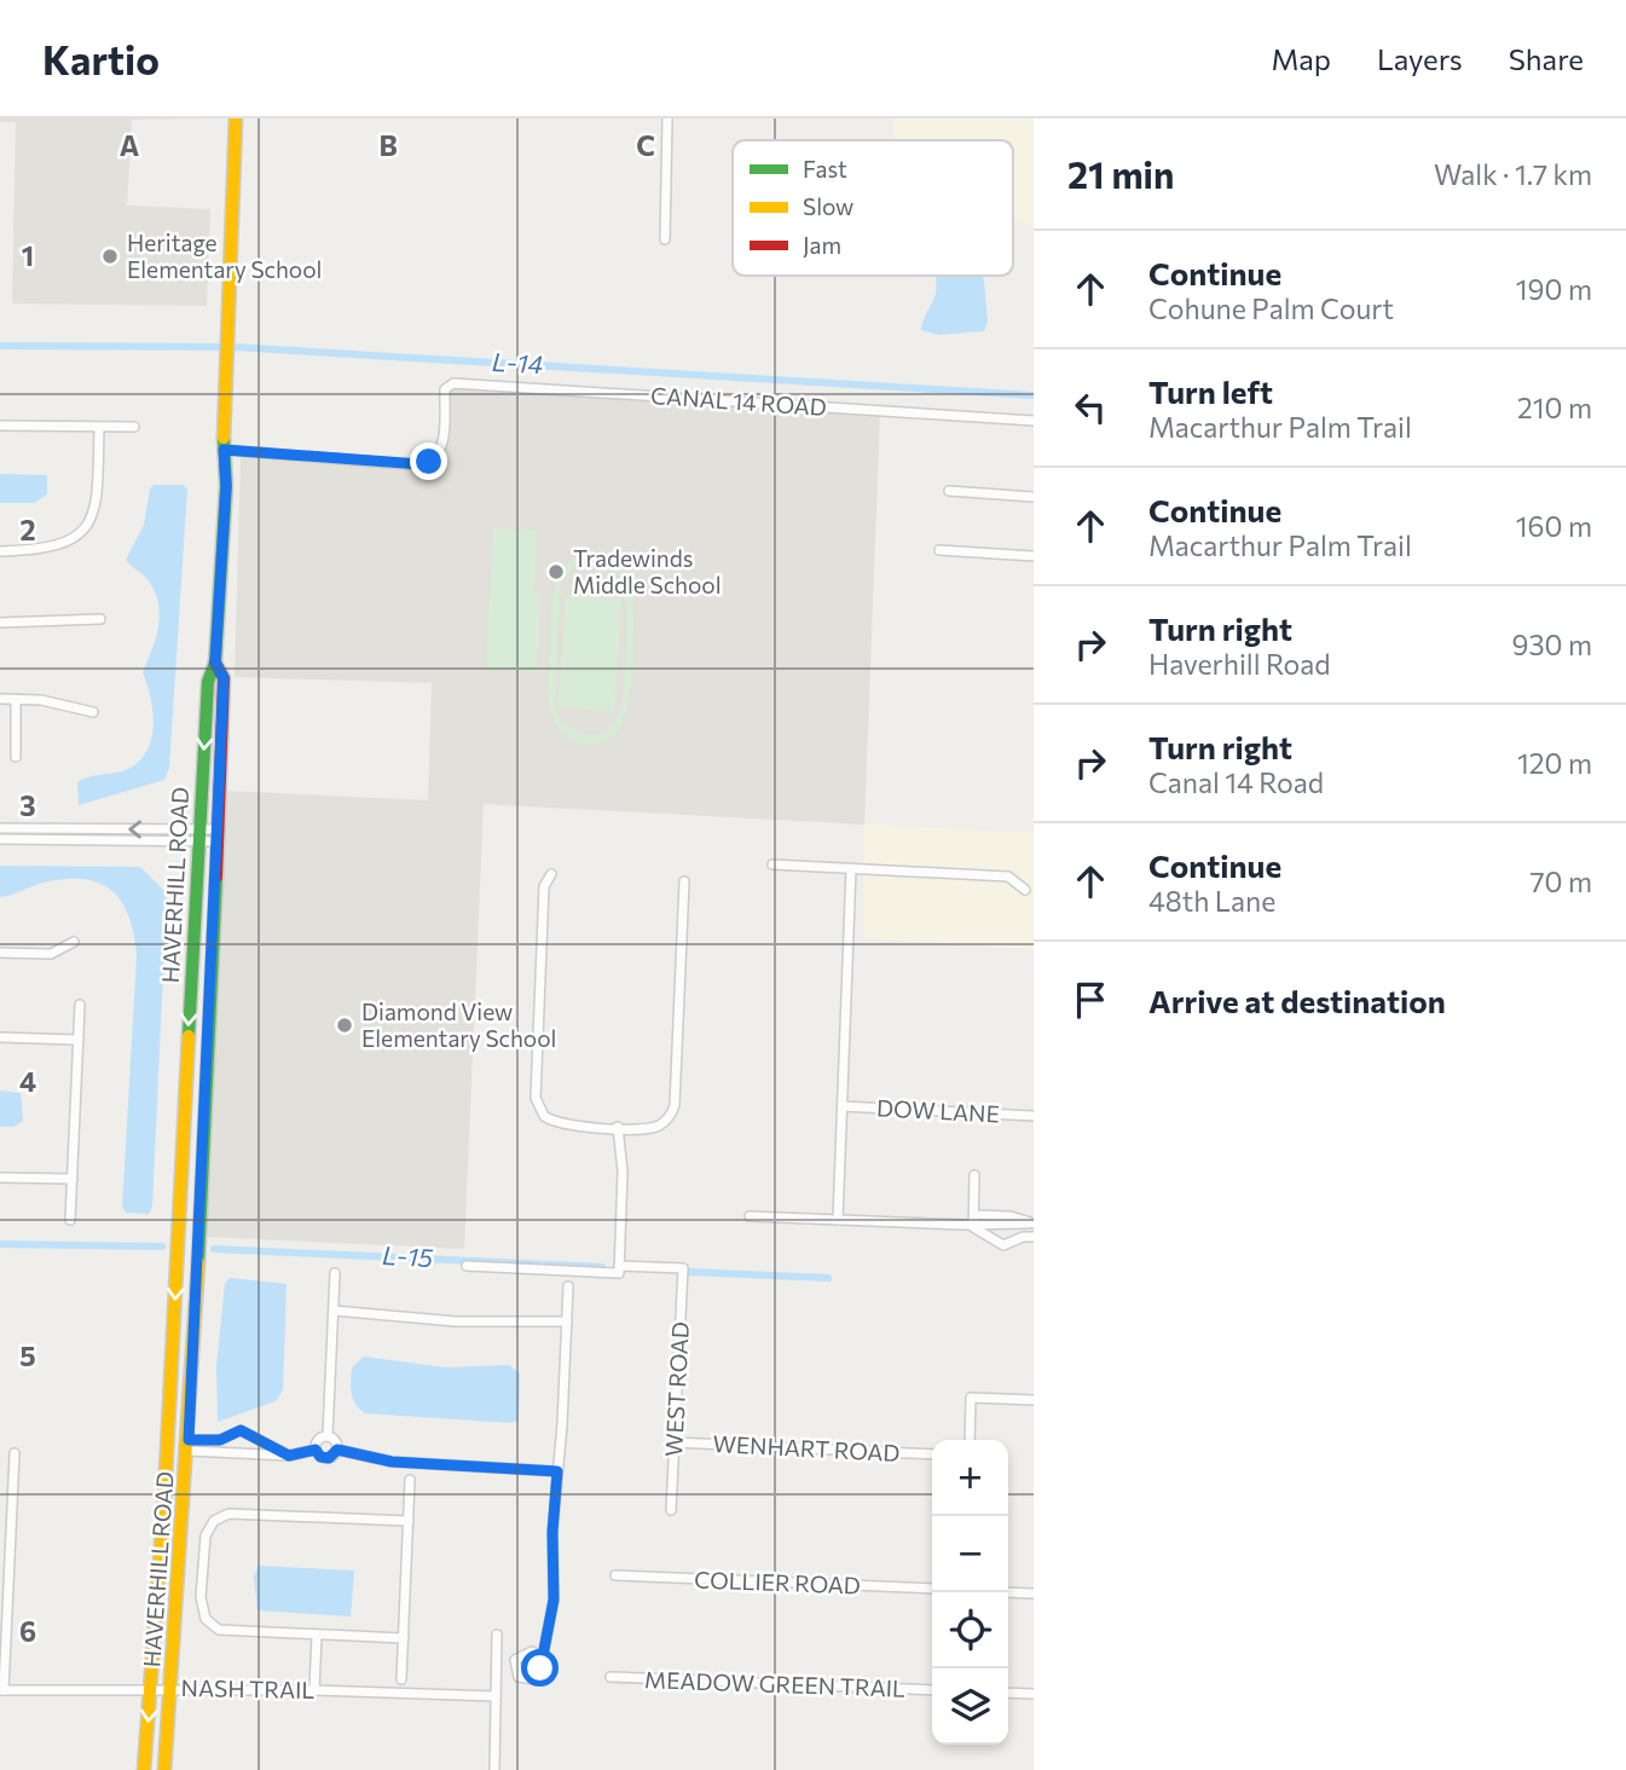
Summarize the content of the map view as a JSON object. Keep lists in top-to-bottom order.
{
  "streets": {
    "street": [
      "CANAL 14 ROAD",
      "HAVERHILL ROAD",
      "DOW LANE",
      "WEST ROAD",
      "WENHART ROAD",
      "COLLIER ROAD",
      "MEADOW GREEN TRAIL",
      "NASH TRAIL"
    ]
  },
  "crossings": [
    ["CANAL 14 ROAD", "HAVERHILL ROAD"],
    ["HAVERHILL ROAD", "NASH TRAIL"],
    ["WEST ROAD", "WENHART ROAD"]
  ],
  "water": ["L-14", "L-15"],
  "places": ["Heritage Elementary School", "Tradewinds Middle School", "Diamond View Elementary School"],
  "legend": ["Fast", "Slow", "Jam"],
  "page": {
    "header": "Kartio",
    "nav": ["Map", "Layers", "Share"],
    "heading": ["21 min", "Walk · 1.7 km"],
    "list": [
      ["Continue", "Cohune Palm Court", "190 m"],
      ["Turn left", "Macarthur Palm Trail", "210 m"],
      ["Continue", "Macarthur Palm Trail", "160 m"],
      ["Turn right", "Haverhill Road", "930 m"],
      ["Turn right", "Canal 14 Road", "120 m"],
      ["Continue", "48th Lane", "70 m"],
      "Arrive at destination"
    ],
    "map_buttons": ["+", "−"]
  },
  "grid": {
    "columns": ["A", "B", "C"],
    "rows": [
      "1",
      "2",
      "3",
      "4",
      "5",
      "6"
    ]
  }
}
